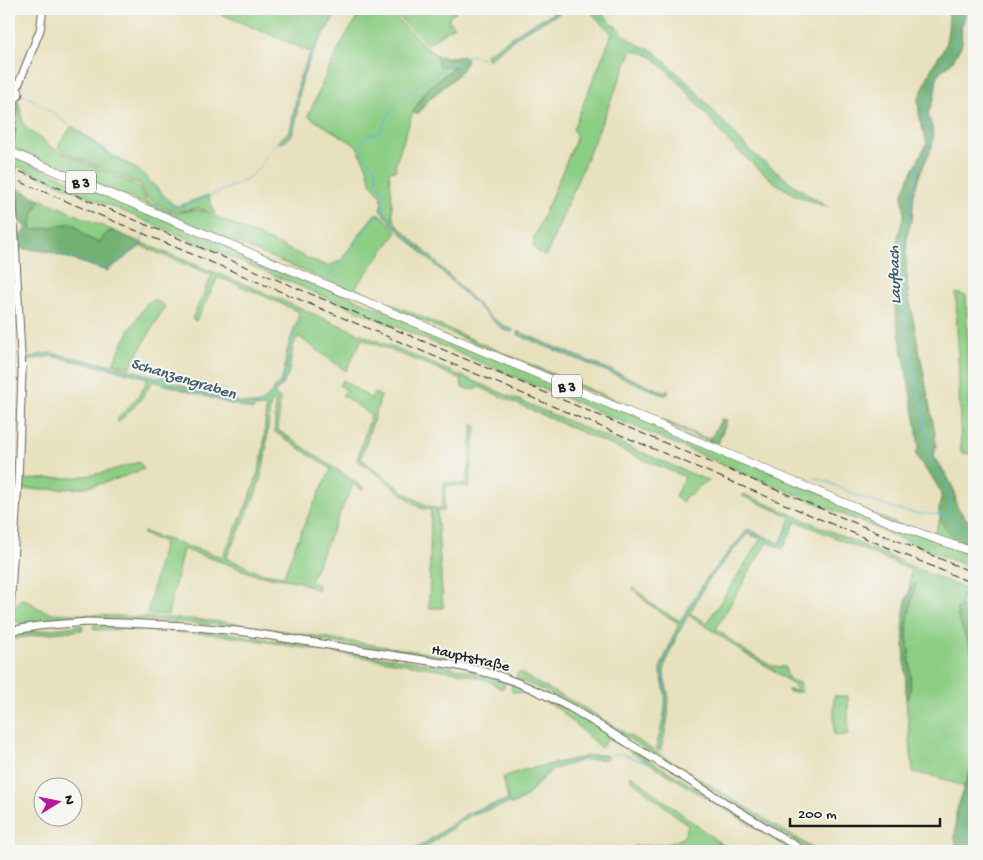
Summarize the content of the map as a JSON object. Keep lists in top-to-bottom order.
{
  "streets": {
    "main road": ["B 3"],
    "street": ["Hauptstraße"]
  },
  "water": ["Laufbach", "Schanzengraben"],
  "scale_bar": "200 m",
  "north": "right"
}
